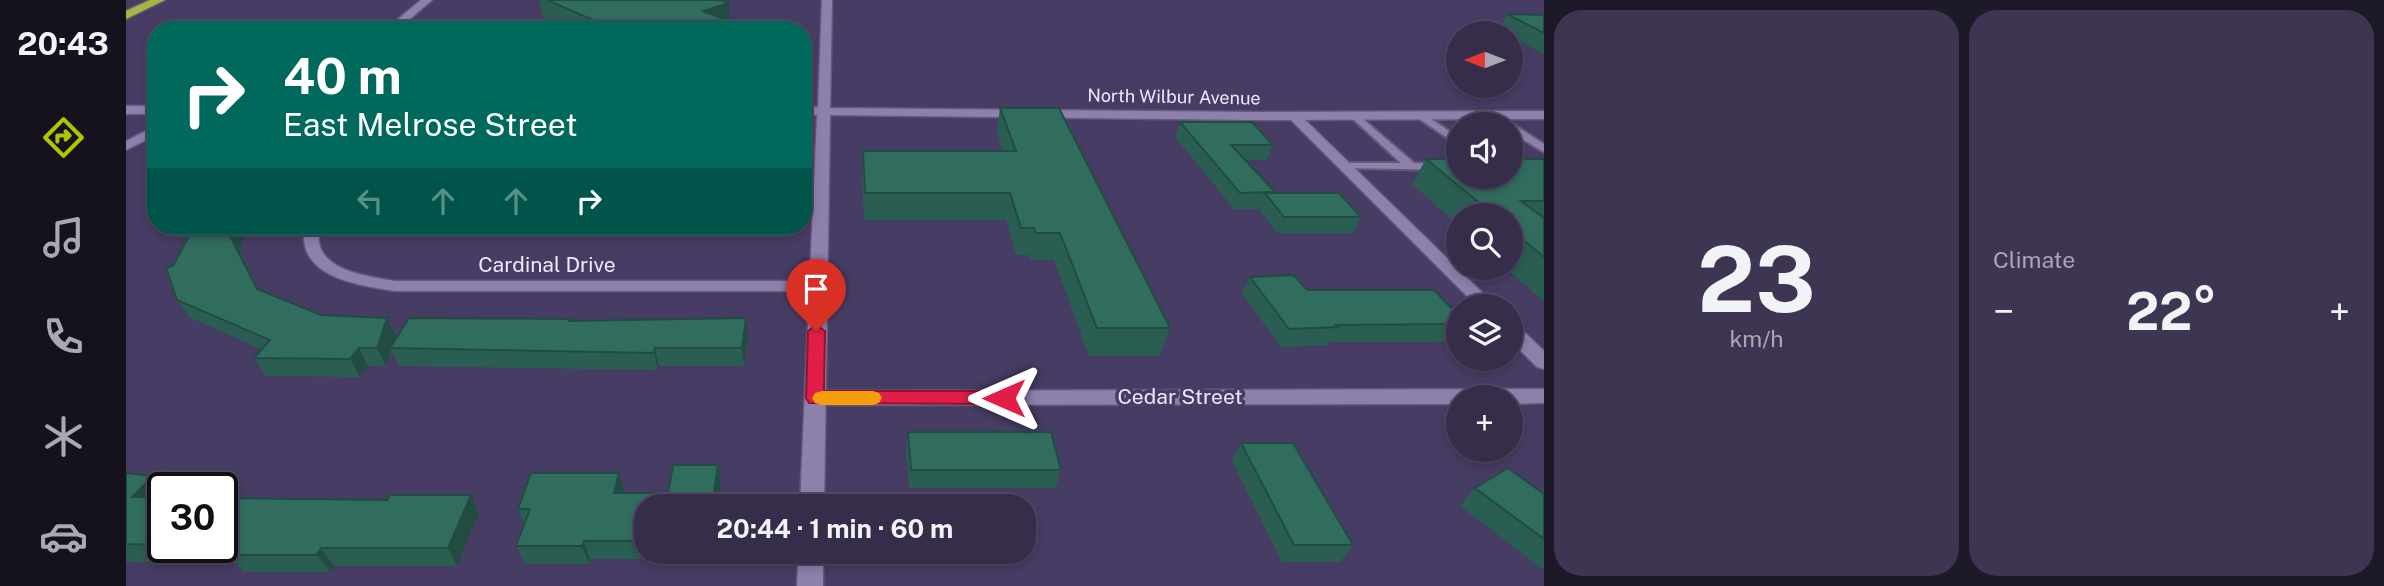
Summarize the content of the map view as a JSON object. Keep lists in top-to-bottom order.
{
  "streets": {
    "street": ["North Wilbur Avenue", "Cardinal Drive", "Cedar Street"]
  },
  "north": "left",
  "page": {
    "tabs": "20:43",
    "tile": [
      ["23", "km/h"],
      "Climate"
    ],
    "map_buttons": "+",
    "turn": ["40 m", "East Melrose Street"],
    "heat": ["−", "22°", "+"],
    "limit": "30",
    "trip": "20:44 · 1 min · 60 m"
  }
}
